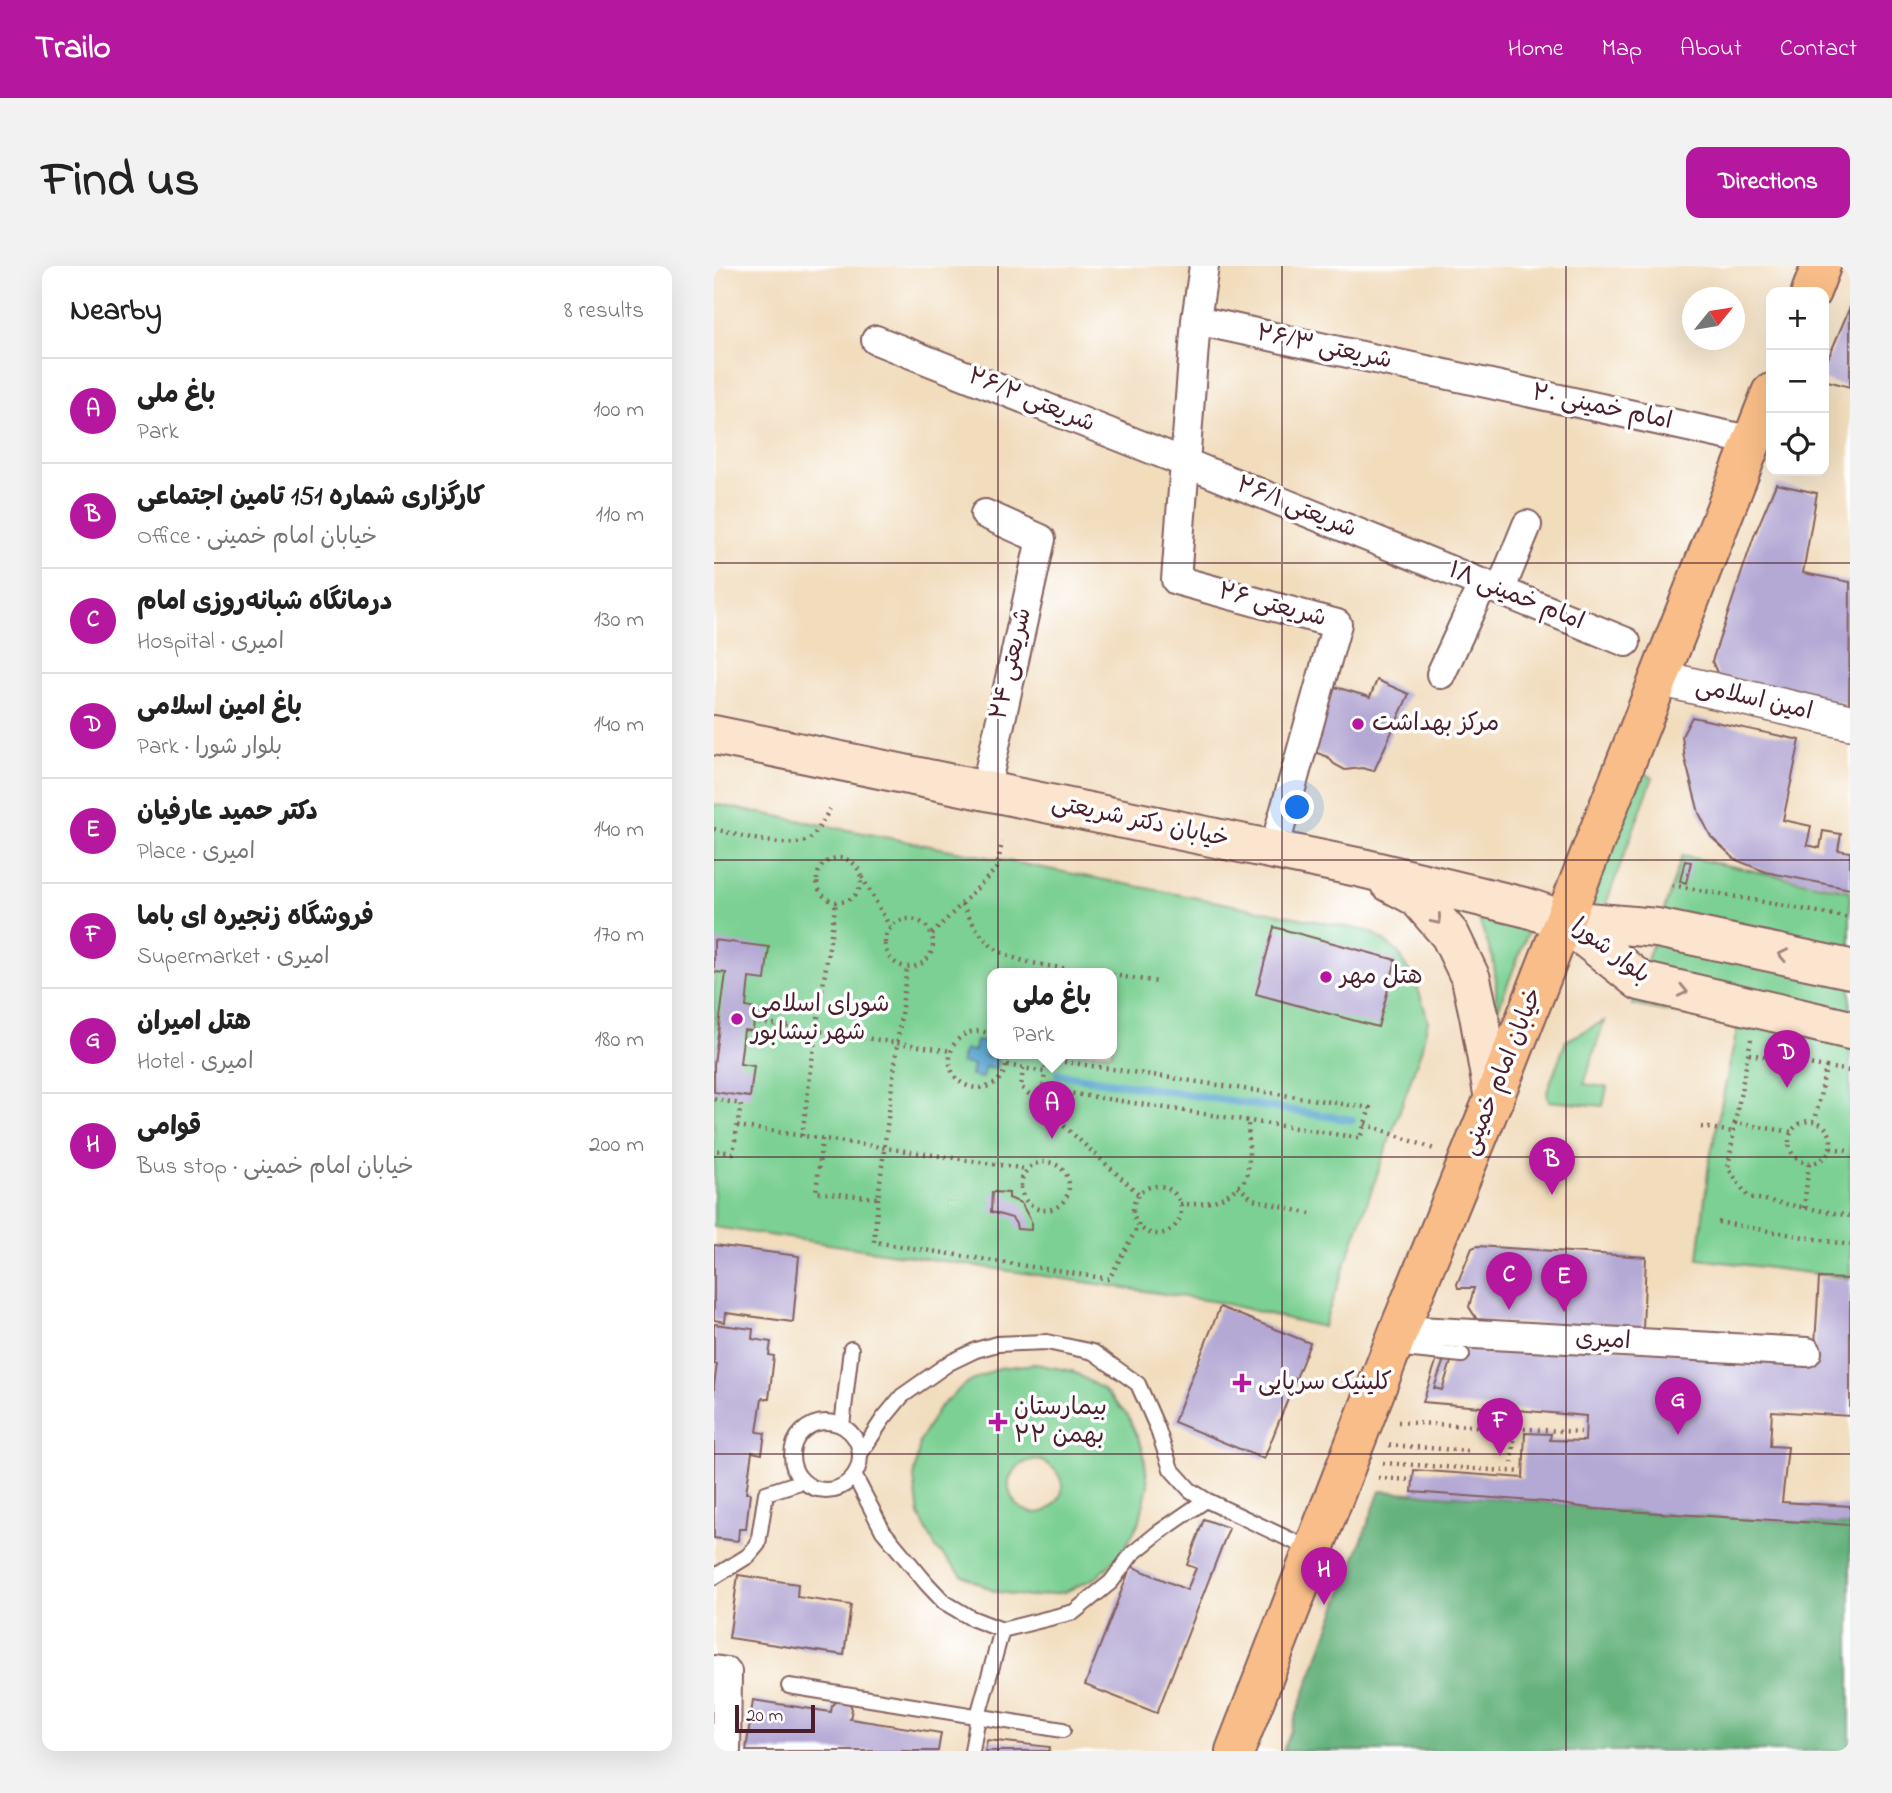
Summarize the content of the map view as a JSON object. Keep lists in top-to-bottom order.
{
  "streets": {
    "main road": ["خیابان دکتر شریعتی", "بلوار شورا", "خیابان امام خمینی"],
    "street": [
      "شریعتی ۲۶/۳",
      "شریعتی ۲۶/۲",
      "امام خمینی ۲۰",
      "شریعتی ۲۶/۱",
      "امام خمینی ۱۸",
      "شریعتی ۲۶",
      "شریعتی ۲۴",
      "امین اسلامی",
      "امیری"
    ]
  },
  "crossings": [
    ["شریعتی ۲۶/۳", "امام خمینی ۲۰"],
    ["شریعتی ۲۶/۲", "شریعتی ۲۶/۱"],
    ["شریعتی ۲۶/۲", "شریعتی ۲۶"],
    ["امام خمینی ۲۰", "خیابان امام خمینی"],
    ["شریعتی ۲۶/۱", "امام خمینی ۱۸"],
    ["شریعتی ۲۶/۱", "شریعتی ۲۶"],
    ["شریعتی ۲۶", "خیابان دکتر شریعتی"],
    ["شریعتی ۲۴", "خیابان دکتر شریعتی"],
    ["امین اسلامی", "خیابان امام خمینی"],
    ["خیابان دکتر شریعتی", "بلوار شورا"],
    ["خیابان دکتر شریعتی", "خیابان امام خمینی"],
    ["بلوار شورا", "خیابان امام خمینی"],
    ["خیابان امام خمینی", "امیری"]
  ],
  "places": {
    "other": ["مرکز بهداشت", "هتل مهر", "شورای اسلامی شهر نیشابور"],
    "health": ["کلینیک سرپایی", "بیمارستان ۲۲ بهمن"]
  },
  "scale_bar": "20 m",
  "north": "top right",
  "page": {
    "header": "Trailo",
    "nav": [
      "Home",
      "Map",
      "About",
      "Contact"
    ],
    "title": "Find us",
    "buttons": "Directions",
    "heading": ["Nearby", "8 results"],
    "map_buttons": ["+", "−"],
    "list": [
      {
        "mark": "A",
        "name": "باغ ملی",
        "note": "Park",
        "value": "100 m"
      },
      {
        "mark": "B",
        "name": "کارگزاری شماره 151 تامین اجتماعی",
        "note": "Office · خیابان امام خمینی",
        "value": "110 m"
      },
      {
        "mark": "C",
        "name": "درمانگاه شبانه‌روزی امام",
        "note": "Hospital · امیری",
        "value": "130 m"
      },
      {
        "mark": "D",
        "name": "باغ امین اسلامی",
        "note": "Park · بلوار شورا",
        "value": "140 m"
      },
      {
        "mark": "E",
        "name": "دکتر حمید عارفیان",
        "note": "Place · امیری",
        "value": "140 m"
      },
      {
        "mark": "F",
        "name": "فروشگاه زنجیره ای باما",
        "note": "Supermarket · امیری",
        "value": "170 m"
      },
      {
        "mark": "G",
        "name": "هتل امیران",
        "note": "Hotel · امیری",
        "value": "180 m"
      },
      {
        "mark": "H",
        "name": "قوامی",
        "note": "Bus stop · خیابان امام خمینی",
        "value": "200 m"
      }
    ],
    "popup": ["باغ ملی", "Park"],
    "pins": [
      "D",
      "A",
      "B",
      "C",
      "E",
      "G",
      "F",
      "H"
    ],
    "scale": "20 m"
  }
}
